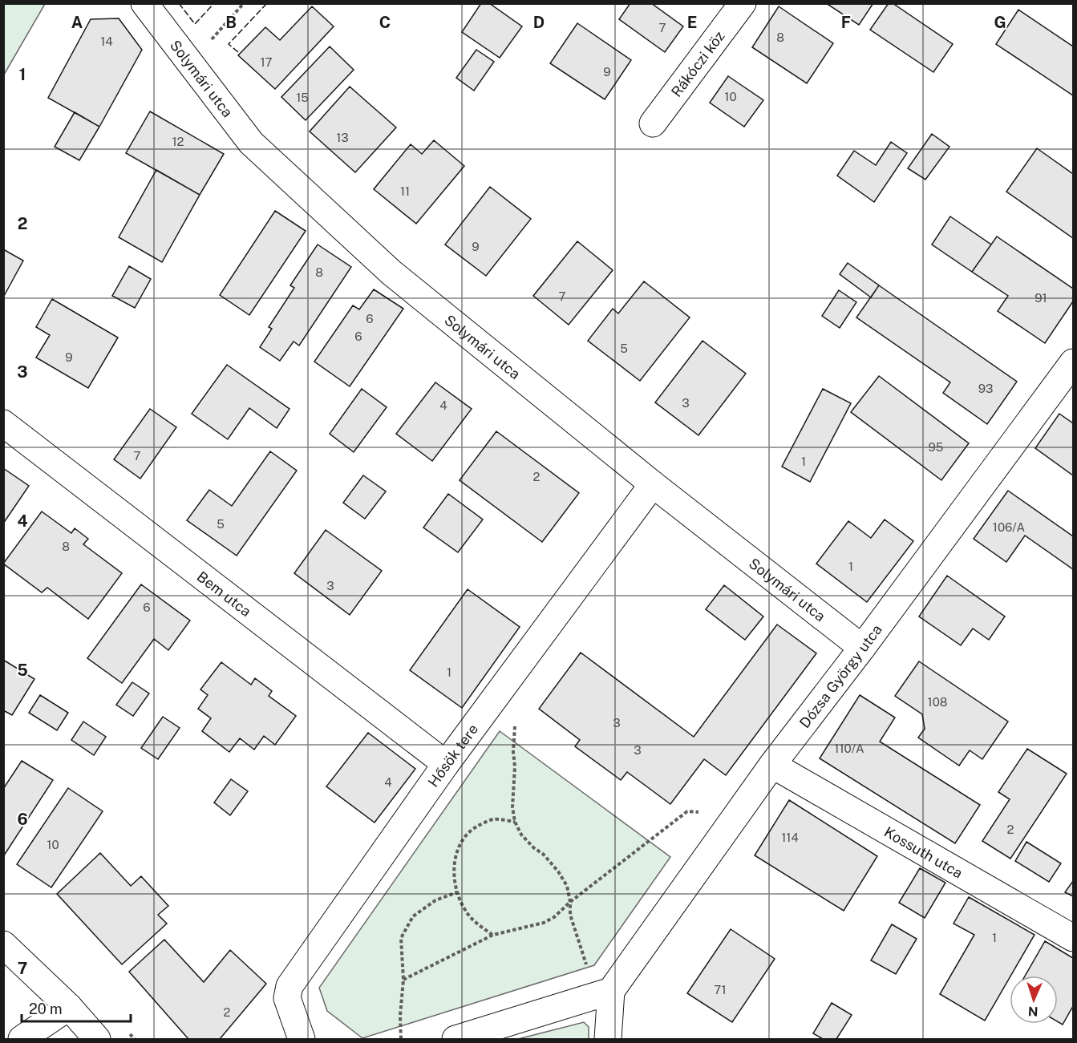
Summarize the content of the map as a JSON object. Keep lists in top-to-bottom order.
{
  "streets": {
    "street": [
      "Rákóczi köz",
      "Solymári utca",
      "Bem utca",
      "Dózsa György utca",
      "Hősök tere",
      "Kossuth utca"
    ]
  },
  "crossings": [
    ["Solymári utca", "Dózsa György utca"],
    ["Solymári utca", "Hősök tere"],
    ["Bem utca", "Hősök tere"],
    ["Dózsa György utca", "Kossuth utca"]
  ],
  "house_numbers": [
    "7",
    "8",
    "14",
    "17",
    "9",
    "10",
    "15",
    "13",
    "12",
    "11",
    "9",
    "8",
    "7",
    "91",
    "6",
    "6",
    "5",
    "9",
    "93",
    "3",
    "4",
    "95",
    "7",
    "1",
    "2",
    "5",
    "106/A",
    "8",
    "1",
    "3",
    "6",
    "1",
    "108",
    "3",
    "110/A",
    "3",
    "4",
    "2",
    "114",
    "10",
    "1",
    "71",
    "2"
  ],
  "scale_bar": "20 m",
  "north": "bottom",
  "grid": {
    "columns": [
      "A",
      "B",
      "C",
      "D",
      "E",
      "F",
      "G"
    ],
    "rows": [
      "1",
      "2",
      "3",
      "4",
      "5",
      "6",
      "7"
    ]
  }
}
